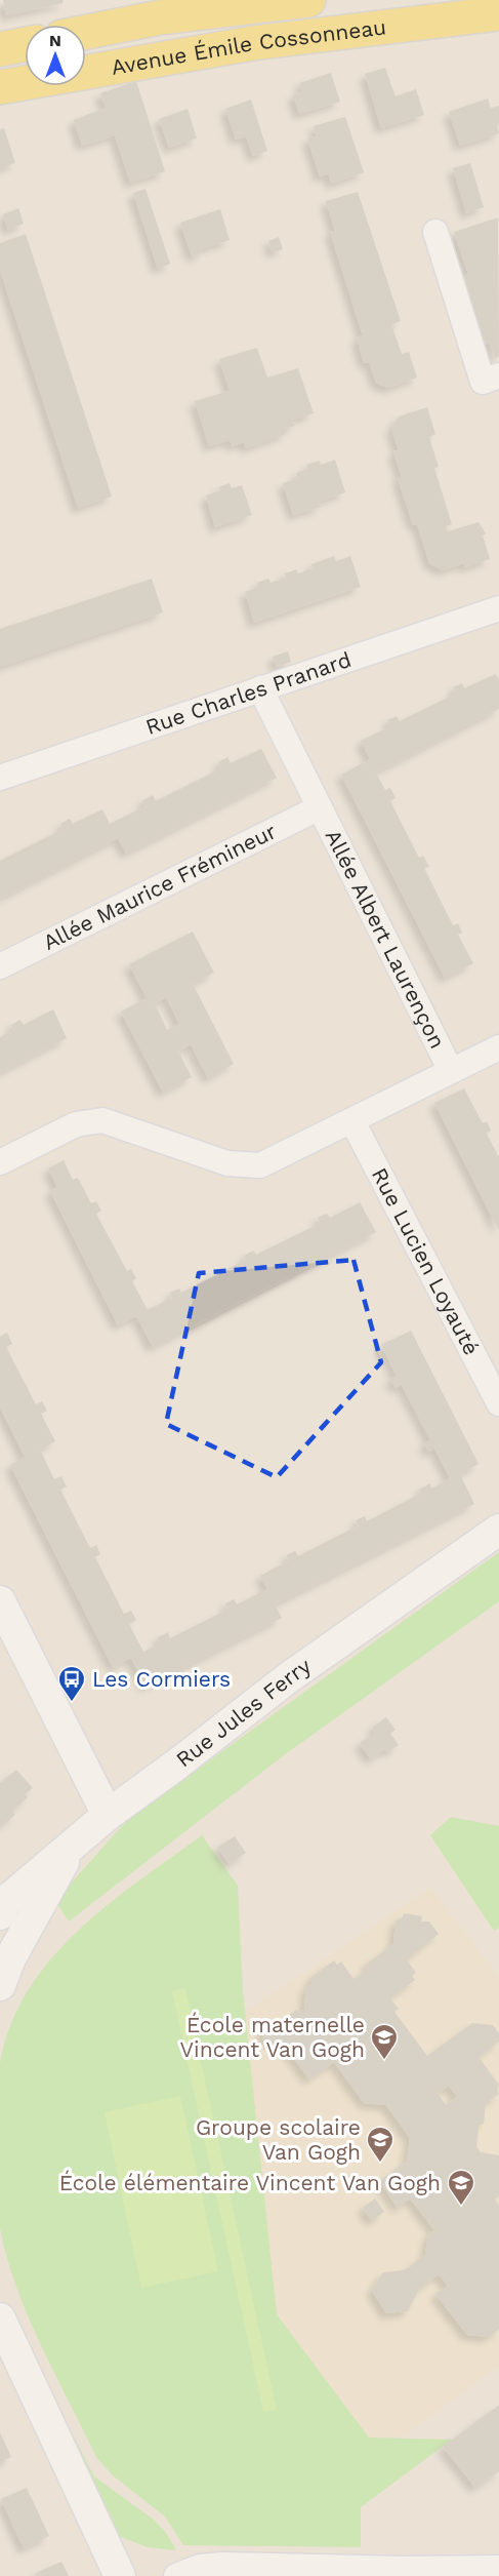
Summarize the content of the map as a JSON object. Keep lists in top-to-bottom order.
{
  "streets": {
    "main road": ["Avenue Émile Cossonneau"],
    "street": [
      "Rue Charles Pranard",
      "Allée Maurice Frémineur",
      "Allée Albert Laurençon",
      "Rue Lucien Loyauté",
      "Rue Jules Ferry"
    ]
  },
  "crossings": [
    ["Rue Charles Pranard", "Allée Albert Laurençon"],
    ["Allée Maurice Frémineur", "Allée Albert Laurençon"]
  ],
  "places": {
    "bus stop": ["Les Cormiers"],
    "school or university": ["École maternelle Vincent Van Gogh", "Groupe scolaire Van Gogh", "École élémentaire Vincent Van Gogh"]
  },
  "north": "top"
}
